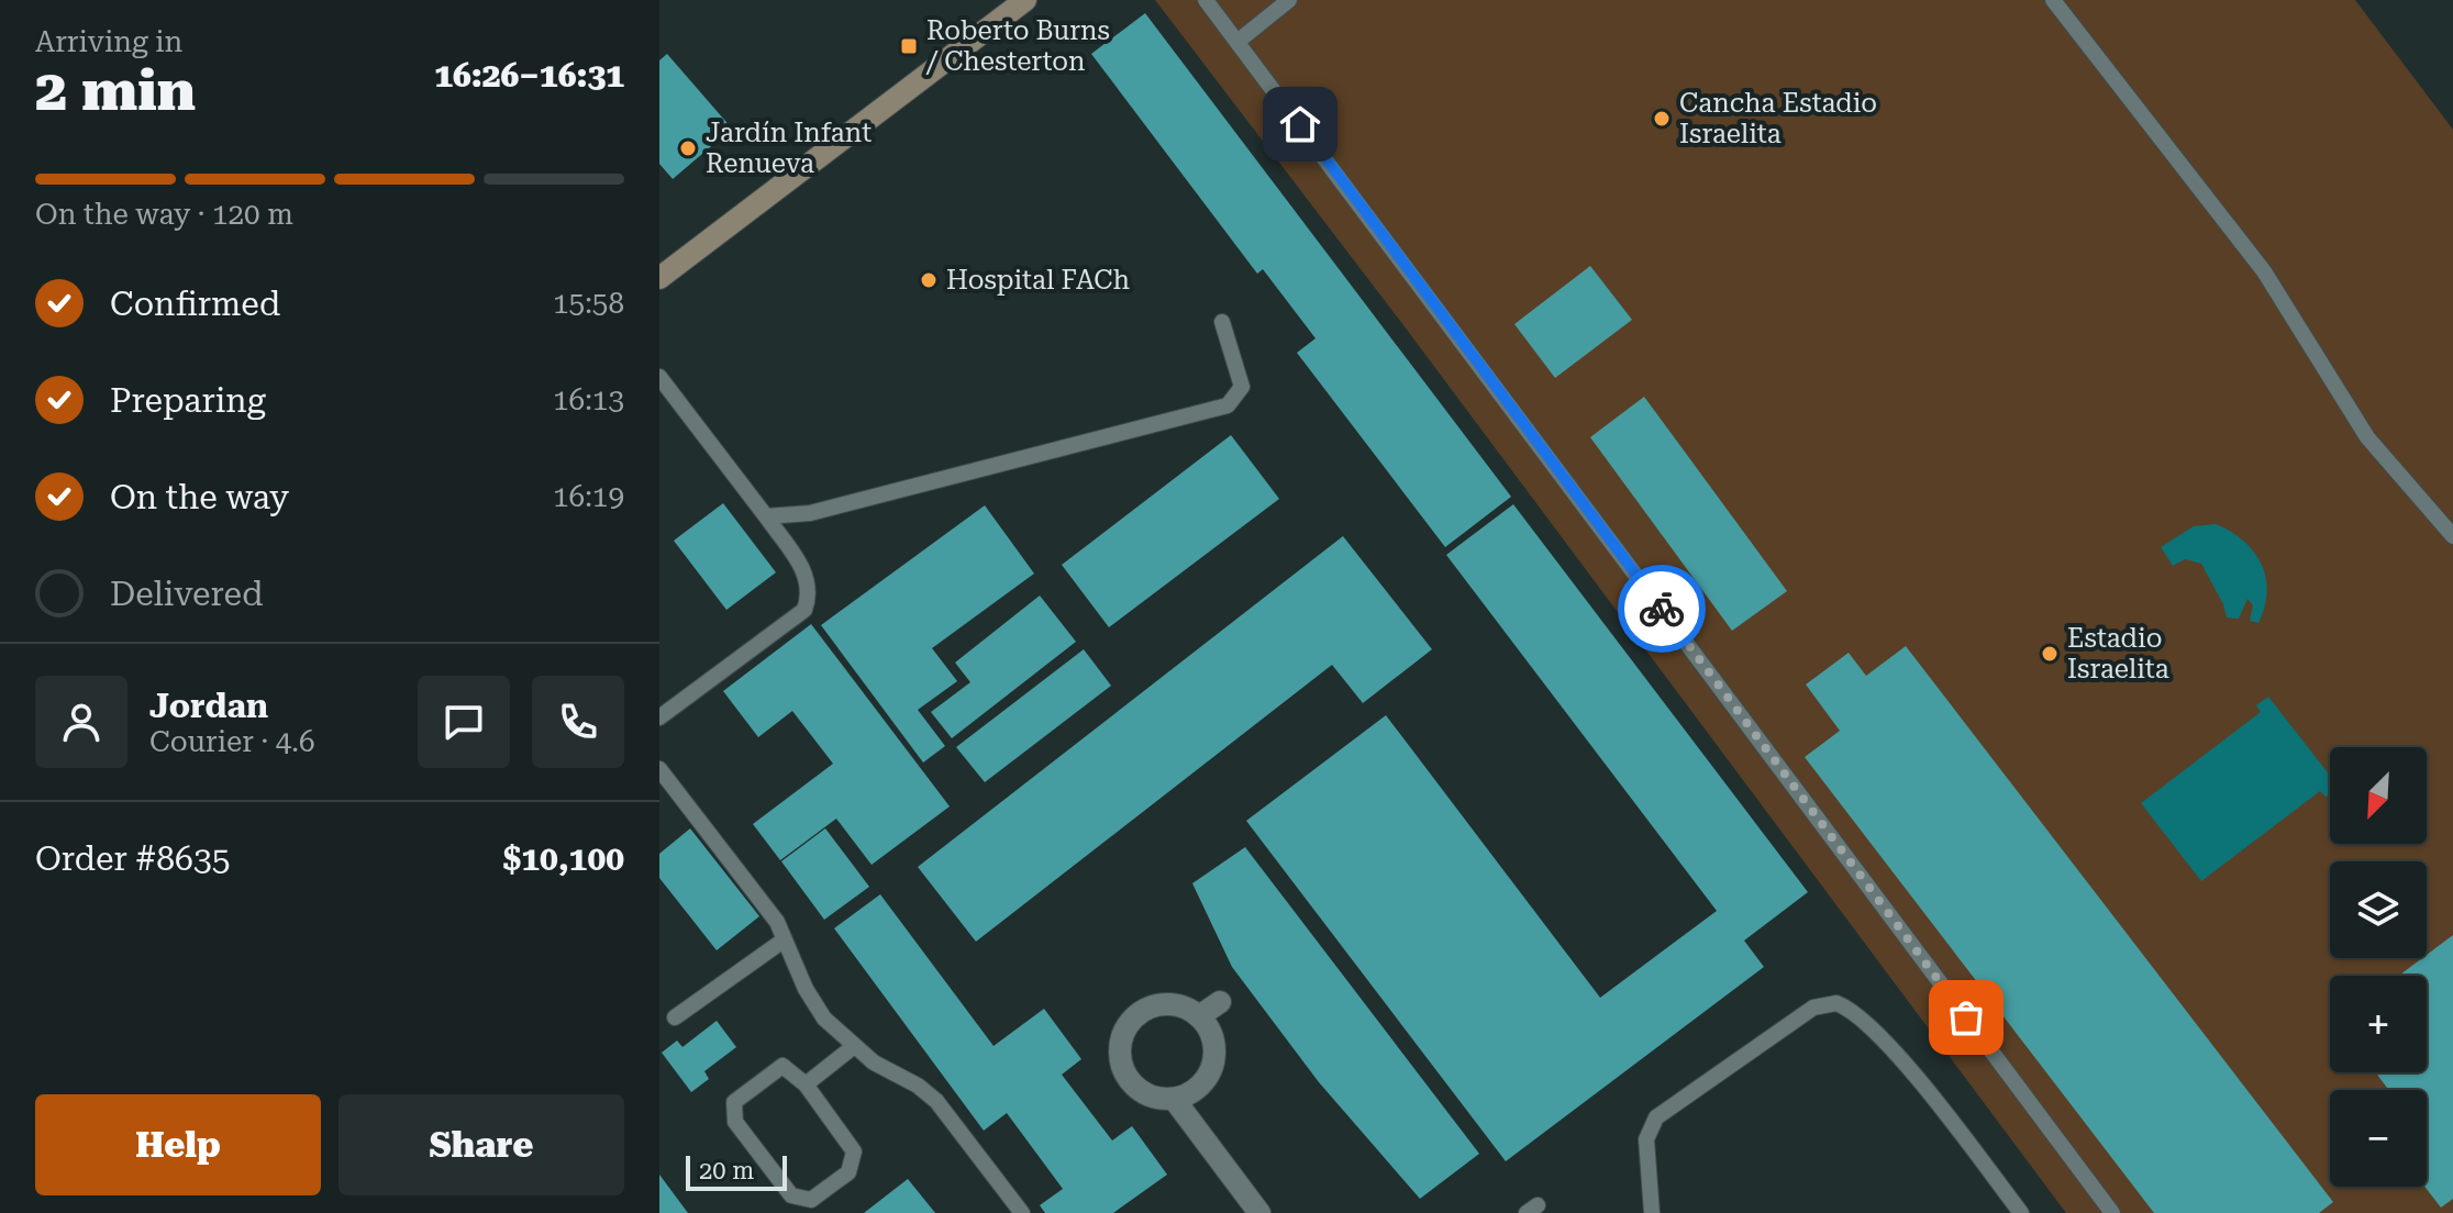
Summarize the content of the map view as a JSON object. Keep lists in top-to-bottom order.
{
  "places": {
    "transit": ["Roberto Burns / Chesterton"],
    "other": [
      "Cancha Estadio Israelita",
      "Jardín Infant Renueva",
      "Hospital FACh",
      "Estadio Israelita"
    ]
  },
  "scale_bar": "20 m",
  "north": "bottom left",
  "page": {
    "heading": ["2 min", "Arriving in", "16:26–16:31"],
    "panel": [
      "Jordan",
      "Courier · 4.6",
      "Order #8635",
      "$10,100"
    ],
    "bar": "On the way · 120 m",
    "list": [
      ["Confirmed", "15:58"],
      ["Preparing", "16:13"],
      ["On the way", "16:19"],
      "Delivered"
    ],
    "map_buttons": ["+", "−"],
    "buttons": ["Help", "Share"],
    "scale": "20 m"
  }
}
